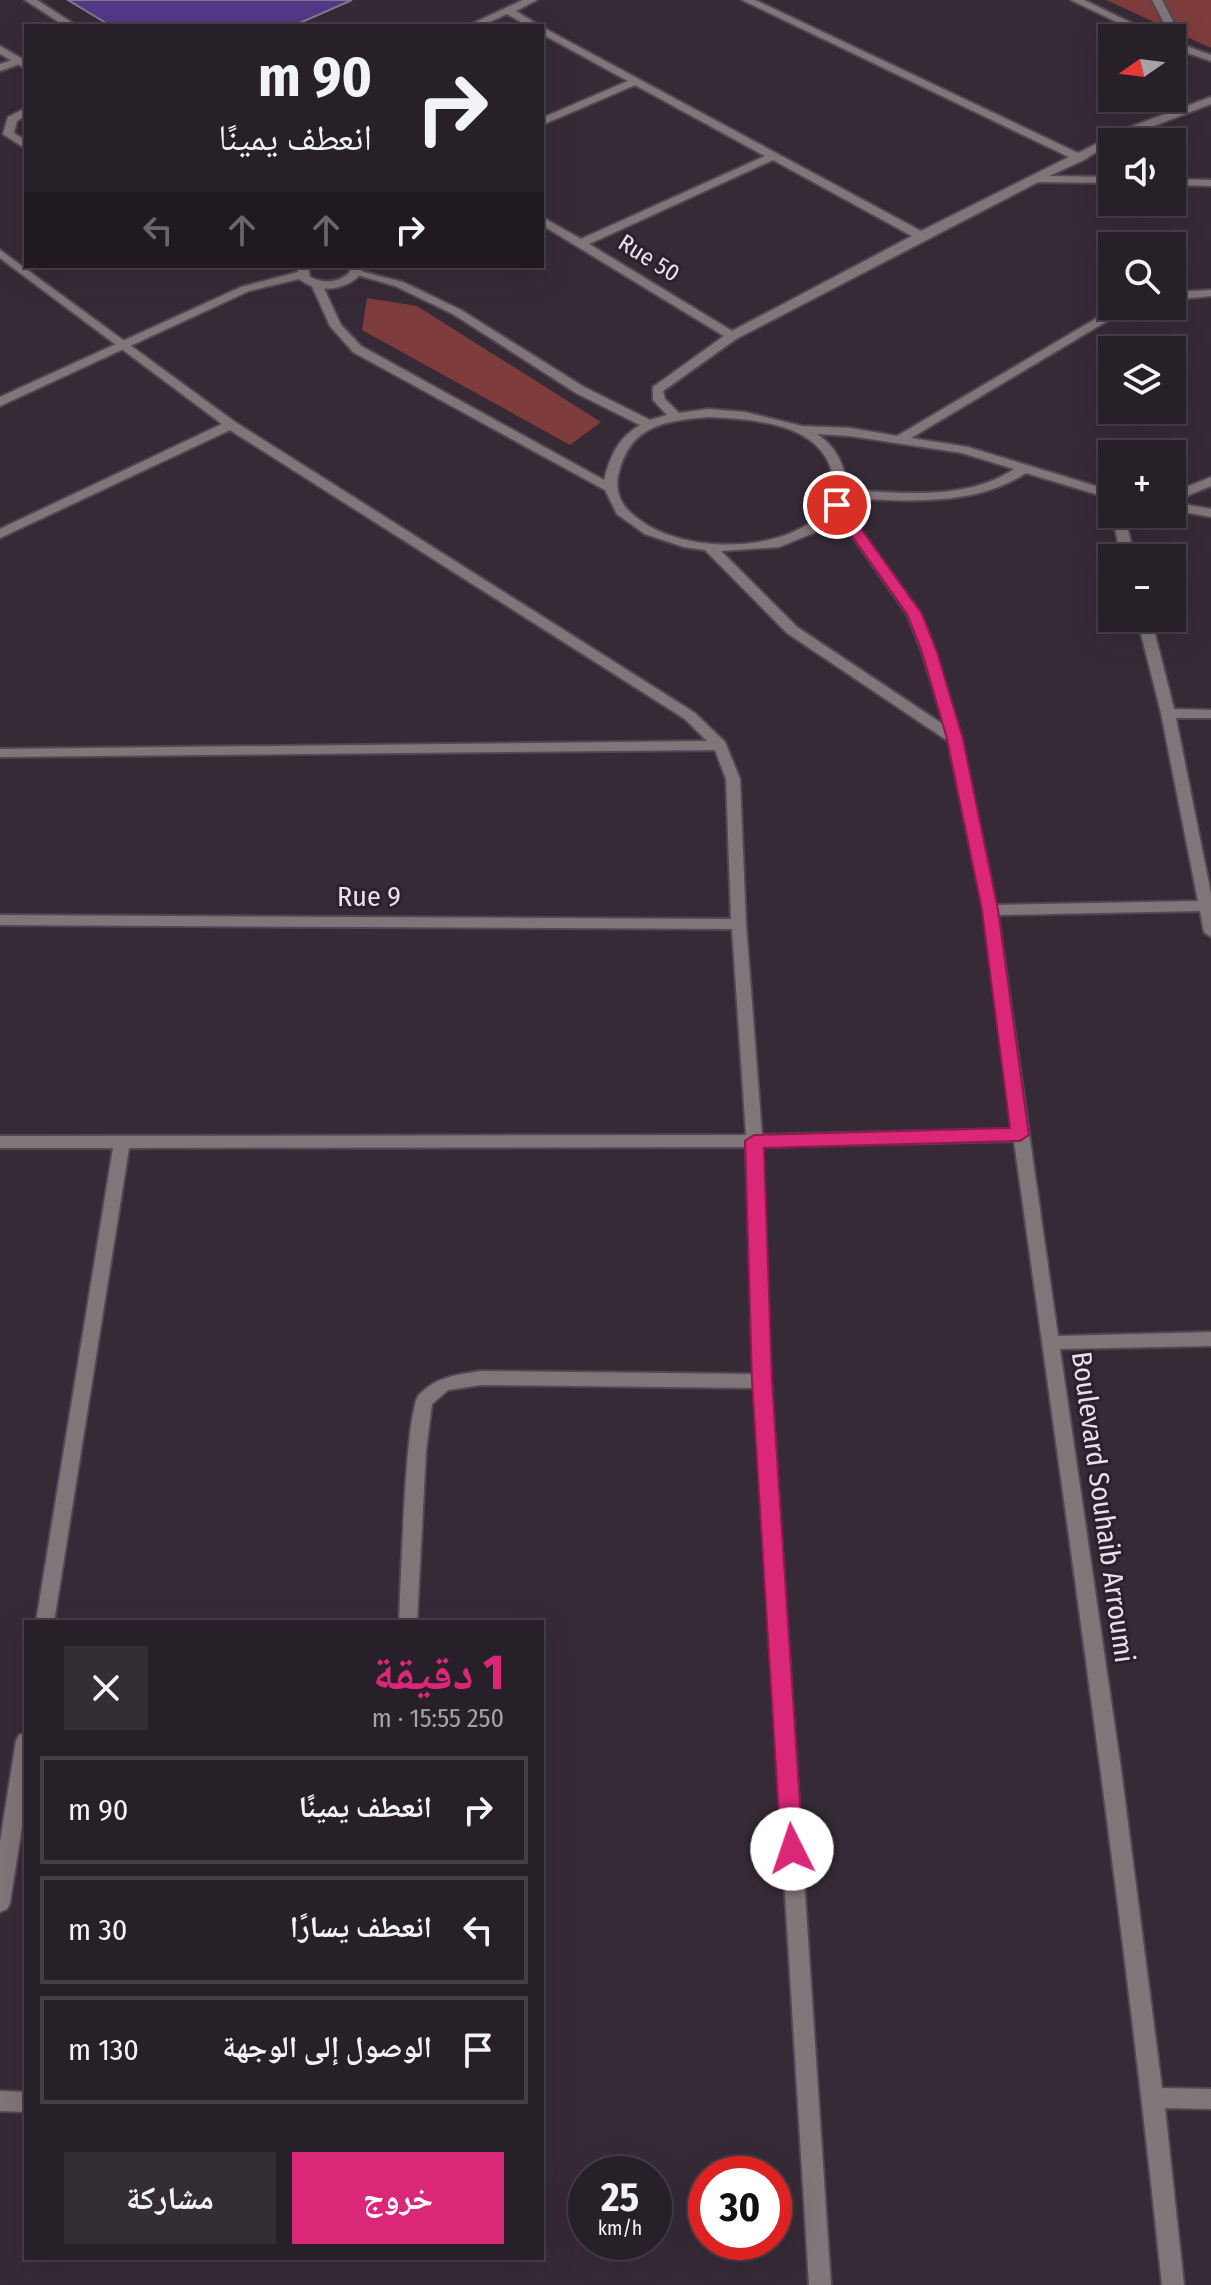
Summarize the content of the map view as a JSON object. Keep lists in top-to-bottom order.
{
  "streets": {
    "street": ["Rue 50", "Rue 9", "Boulevard Souhaib Arroumi"]
  },
  "north": "left",
  "page": {
    "map_buttons": ["+", "−"],
    "turn": ["90 m", "انعطف يمينًا"],
    "heading": ["1 دقيقة", "250 m · 15:55"],
    "list": [
      {
        "name": "انعطف يمينًا",
        "value": "90 m"
      },
      {
        "name": "انعطف يسارًا",
        "value": "30 m"
      },
      {
        "name": "الوصول إلى الوجهة",
        "value": "130 m"
      }
    ],
    "buttons": ["خروج", "مشاركة"],
    "speed": "25 km/h",
    "limit": "30"
  }
}
